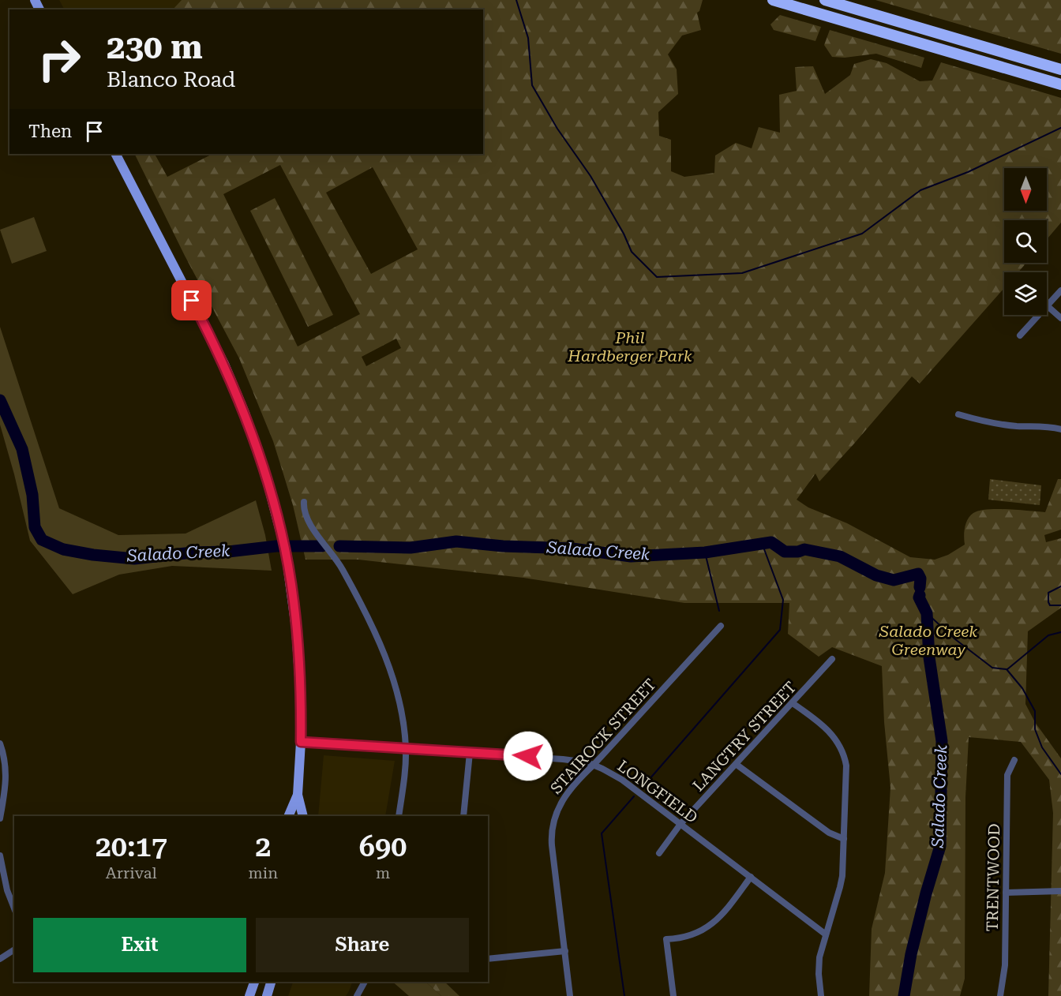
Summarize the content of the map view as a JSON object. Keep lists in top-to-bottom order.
{
  "streets": {
    "street": [
      "STAIROCK STREET",
      "LANGTRY STREET",
      "LONGFIELD",
      "TRENTWOOD"
    ]
  },
  "crossings": [
    ["STAIROCK STREET", "LONGFIELD"],
    ["LANGTRY STREET", "LONGFIELD"]
  ],
  "water": ["Salado Creek"],
  "parks": ["Phil Hardberger Park", "Salado Creek Greenway"],
  "north": "bottom",
  "page": {
    "turn": ["230 m", "Blanco Road"],
    "then": "Then",
    "eta": [
      "20:17",
      "Arrival",
      "2",
      "min",
      "690",
      "m"
    ],
    "buttons": ["Exit", "Share"]
  }
}
